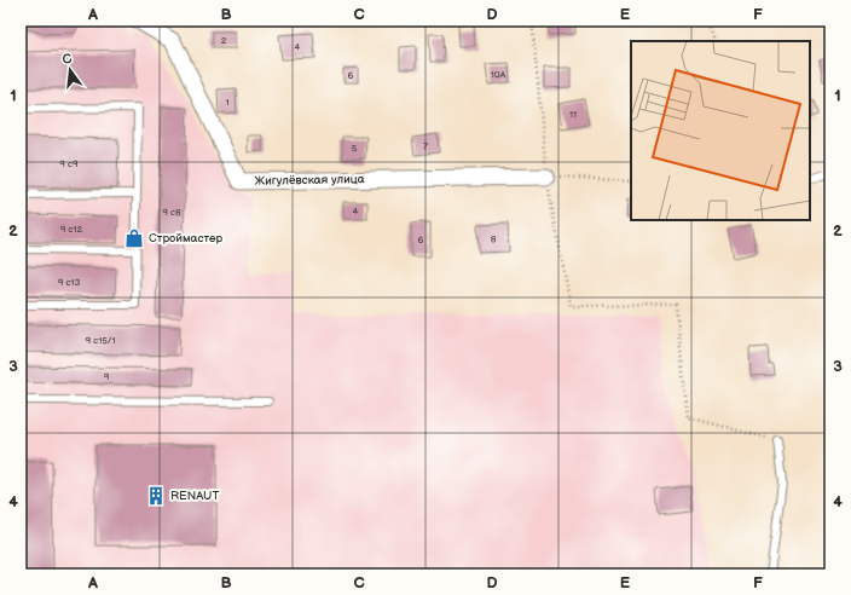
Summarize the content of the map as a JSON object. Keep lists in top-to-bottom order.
{
  "streets": {
    "street": ["Жигулёвская улица"]
  },
  "places": {
    "shop": ["Строймастер"],
    "building": ["RENAUT"]
  },
  "house_numbers": [
    "2",
    "4",
    "10А",
    "6",
    "1",
    "11",
    "7",
    "5",
    "9 с9",
    "4",
    "9 с8",
    "9 с12",
    "8",
    "6",
    "9 с13",
    "9 с15/1",
    "9"
  ],
  "north": "top",
  "grid": {
    "columns": [
      "A",
      "B",
      "C",
      "D",
      "E",
      "F"
    ],
    "rows": [
      "1",
      "2",
      "3",
      "4"
    ]
  }
}
